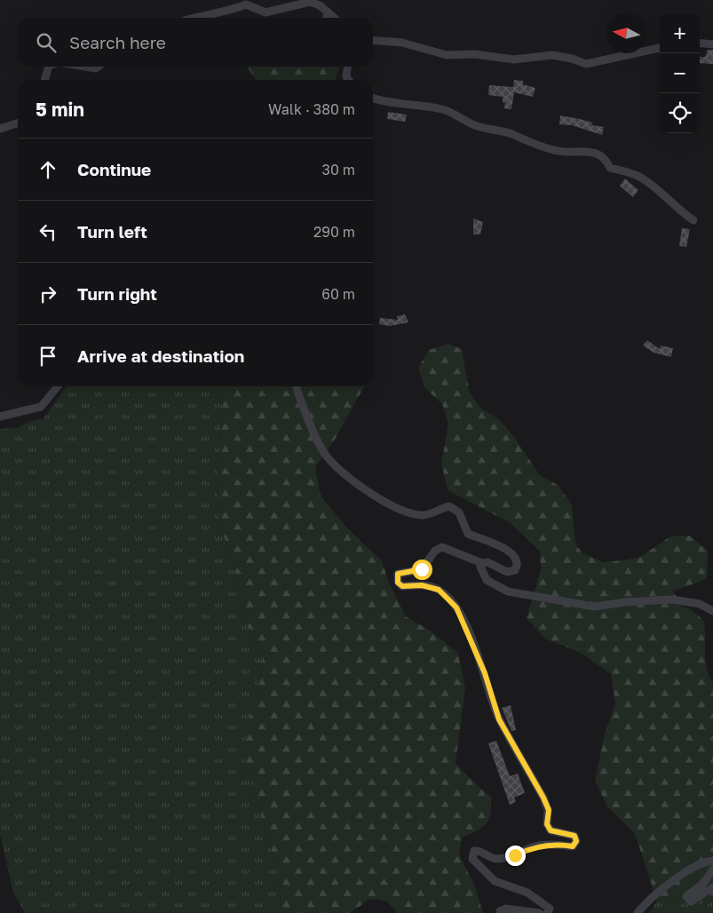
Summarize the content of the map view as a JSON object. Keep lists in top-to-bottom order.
{
  "north": "left",
  "page": {
    "map_buttons": ["+", "−"],
    "search": "Search here",
    "heading": ["5 min", "Walk · 380 m"],
    "list": [
      ["Continue", "30 m"],
      ["Turn left", "290 m"],
      ["Turn right", "60 m"],
      "Arrive at destination"
    ]
  }
}
